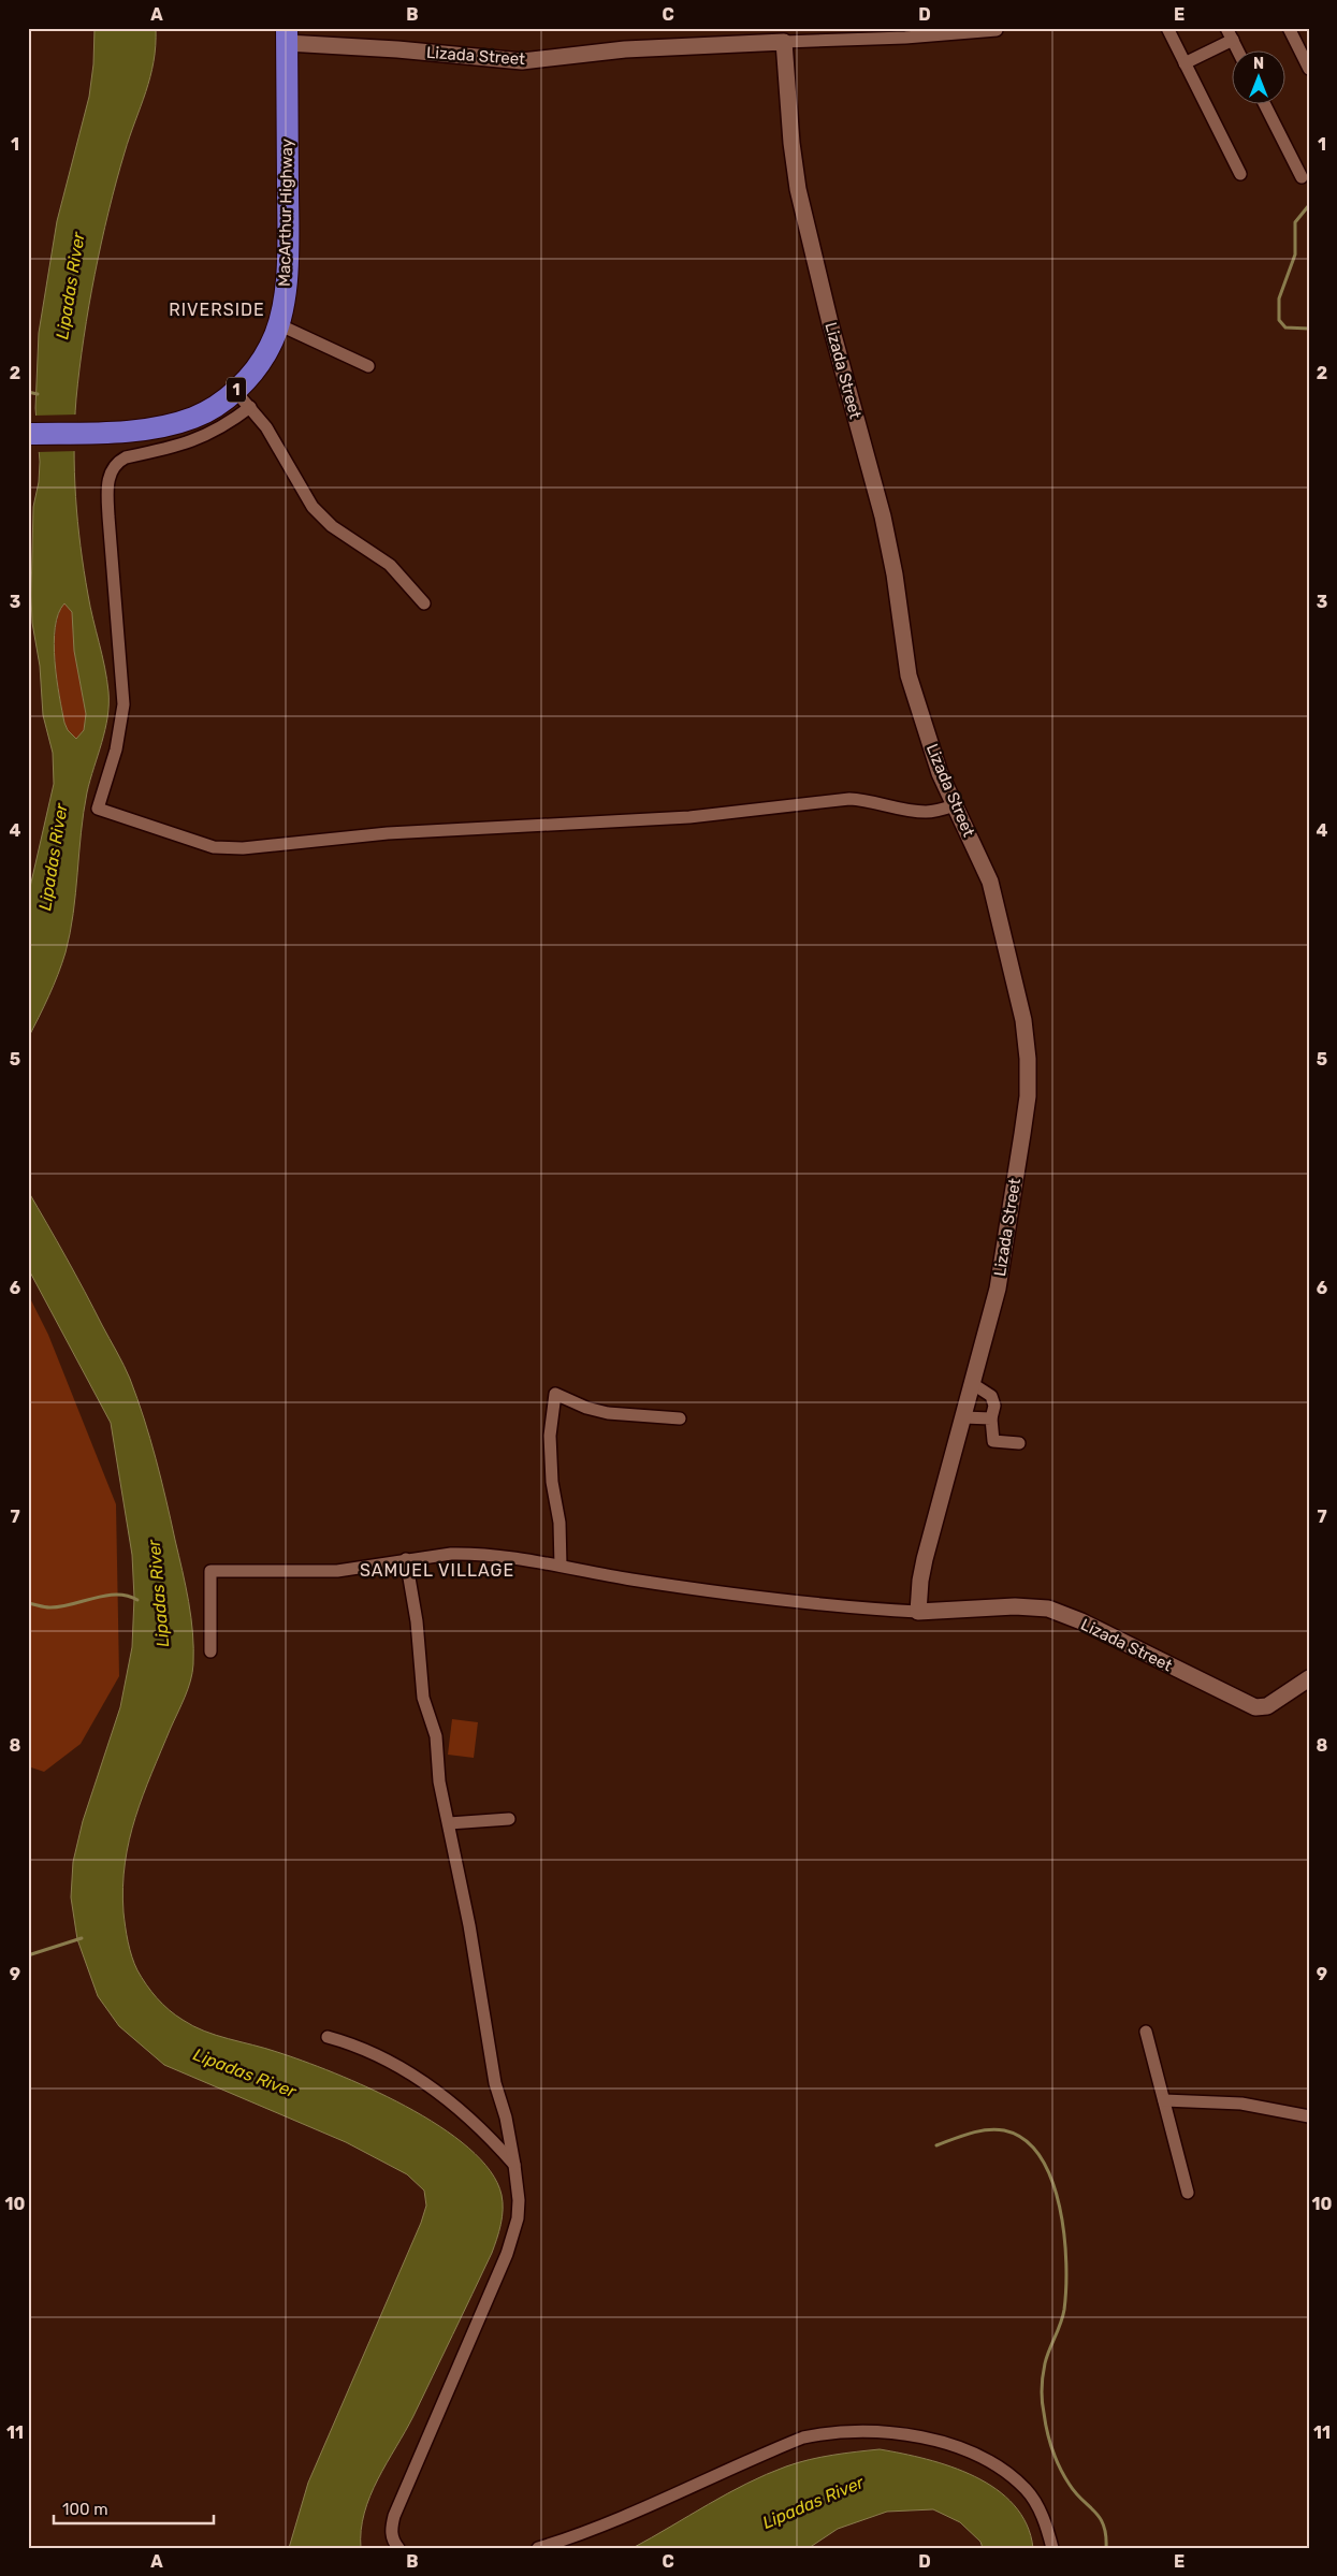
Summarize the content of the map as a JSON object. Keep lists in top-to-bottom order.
{
  "streets": {
    "highway": ["MacArthur Highway", "1"],
    "street": ["Lizada Street"]
  },
  "crossings": [
    ["Lizada Street", "MacArthur Highway"]
  ],
  "districts": ["RIVERSIDE", "SAMUEL VILLAGE"],
  "water": ["Lipadas River"],
  "scale_bar": "100 m",
  "north": "top",
  "grid": {
    "columns": [
      "A",
      "B",
      "C",
      "D",
      "E"
    ],
    "rows": [
      "1",
      "2",
      "3",
      "4",
      "5",
      "6",
      "7",
      "8",
      "9",
      "10",
      "11"
    ]
  }
}
